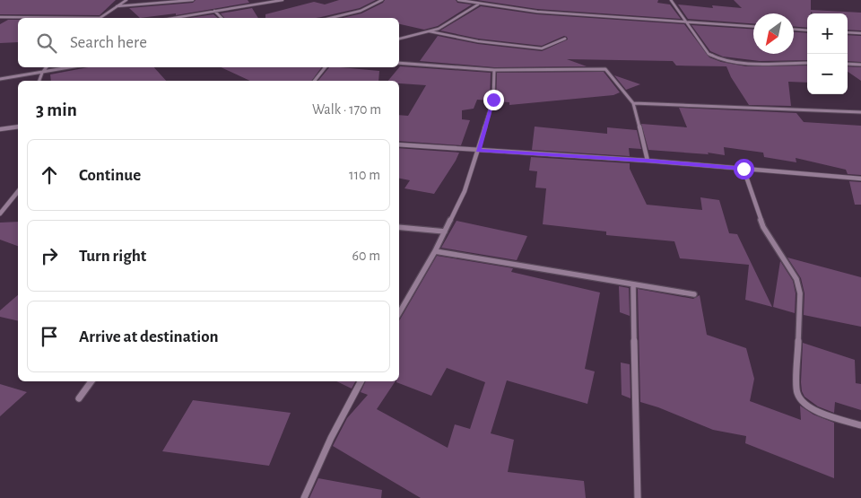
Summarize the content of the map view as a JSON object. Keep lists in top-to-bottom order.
{
  "north": "bottom left",
  "page": {
    "map_buttons": ["+", "−"],
    "search": "Search here",
    "heading": ["3 min", "Walk · 170 m"],
    "list": [
      ["Continue", "110 m"],
      ["Turn right", "60 m"],
      "Arrive at destination"
    ]
  }
}
